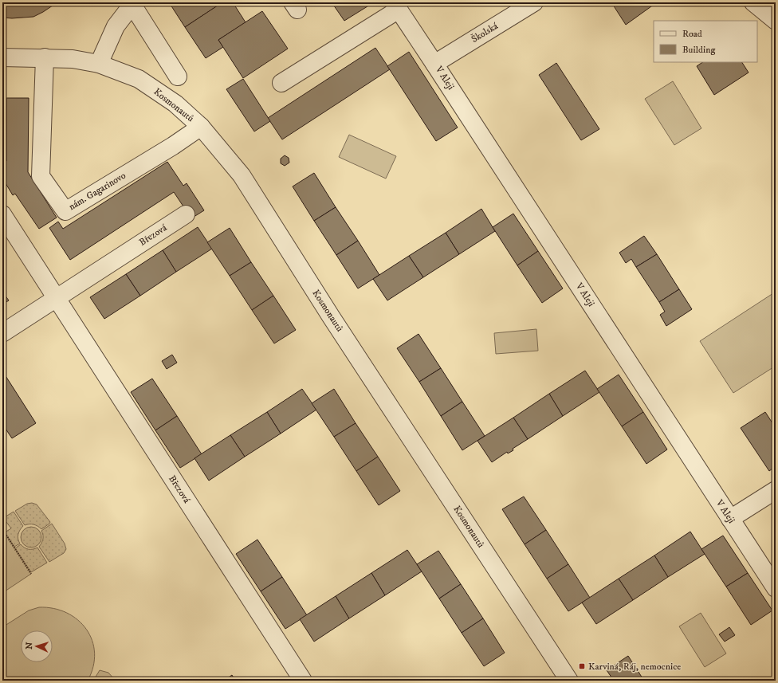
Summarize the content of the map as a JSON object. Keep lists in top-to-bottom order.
{
  "streets": {
    "street": [
      "Školská",
      "V Aleji",
      "Kosmonautů",
      "nám. Gagarinovo",
      "Březová"
    ]
  },
  "crossings": [
    ["Školská", "V Aleji"],
    ["Kosmonautů", "nám. Gagarinovo"]
  ],
  "places": {
    "transit": ["Karviná, Ráj, nemocnice"]
  },
  "legend": ["Road", "Building"],
  "north": "left"
}
